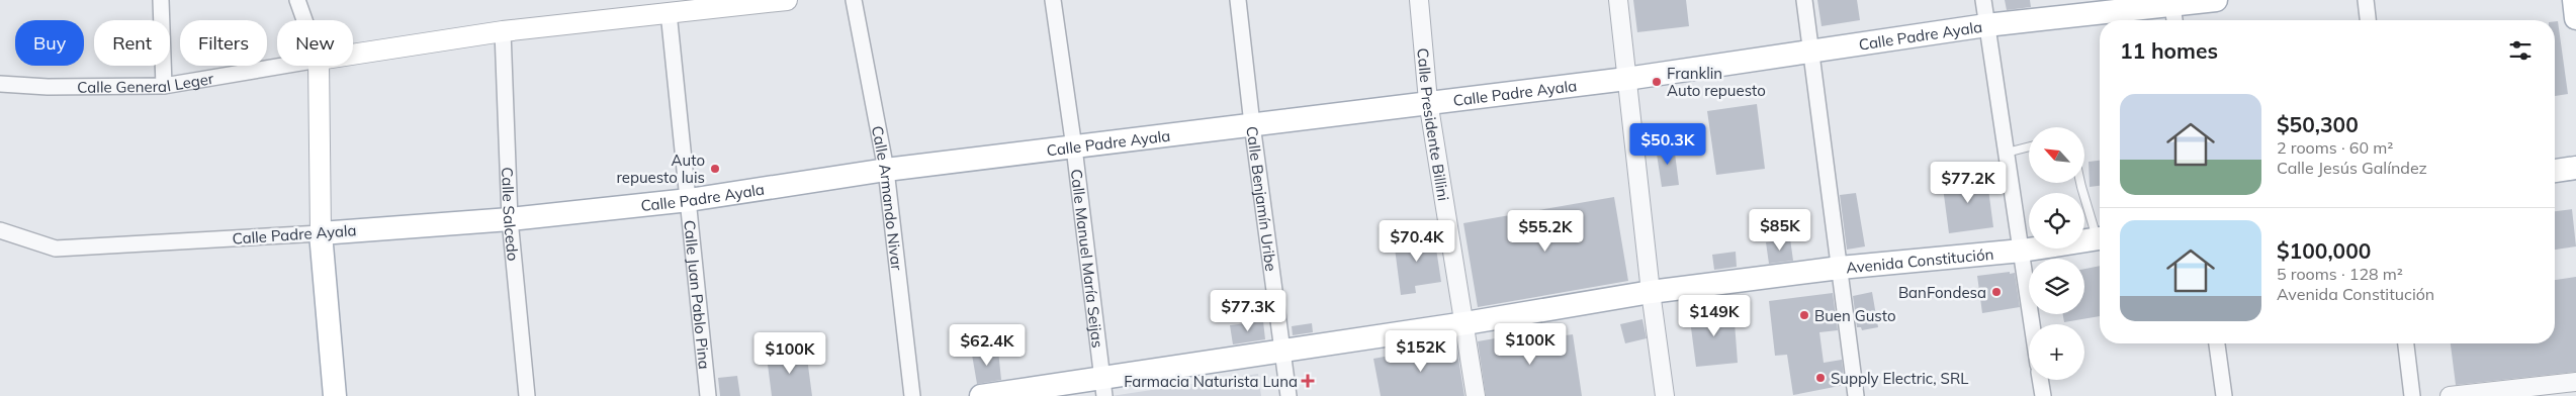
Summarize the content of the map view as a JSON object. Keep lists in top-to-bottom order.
{
  "streets": {
    "main road": ["Calle Padre Ayala", "Avenida Constitución"],
    "street": [
      "Calle General Leger",
      "Calle Presidente Billini",
      "Calle Armando Nivar",
      "Calle Benjamín Uribe",
      "Calle Salcedo",
      "Calle Manuel María Seijas",
      "Calle Juan Pablo Pina"
    ]
  },
  "crossings": [
    ["Calle Padre Ayala", "Calle Presidente Billini"],
    ["Calle Padre Ayala", "Calle Armando Nivar"],
    ["Calle Padre Ayala", "Calle Benjamín Uribe"],
    ["Calle Padre Ayala", "Calle Salcedo"],
    ["Calle Padre Ayala", "Calle Manuel María Seijas"],
    ["Calle Padre Ayala", "Calle Juan Pablo Pina"],
    ["Calle Presidente Billini", "Avenida Constitución"],
    ["Calle Benjamín Uribe", "Avenida Constitución"],
    ["Calle Manuel María Seijas", "Avenida Constitución"]
  ],
  "places": {
    "other": [
      "Franklin Auto repuesto",
      "Auto repuesto luis",
      "BanFondesa",
      "Buen Gusto",
      "Supply Electric, SRL"
    ],
    "health": ["Farmacia Naturista Luna"]
  },
  "north": "top left",
  "page": {
    "chip": [
      "Buy",
      "Rent",
      "Filters",
      "New"
    ],
    "heading": "11 homes",
    "list": [
      {
        "name": "$50,300",
        "note": "2 rooms · 60 m² · Calle Jesús Galíndez"
      },
      {
        "name": "$100,000",
        "note": "5 rooms · 128 m² · Avenida Constitución"
      }
    ],
    "price": [
      "$50.3K",
      "$77.2K",
      "$85K",
      "$55.2K",
      "$70.4K",
      "$77.3K",
      "$149K",
      "$100K",
      "$62.4K",
      "$152K",
      "$100K"
    ],
    "map_buttons": "+"
  }
}
